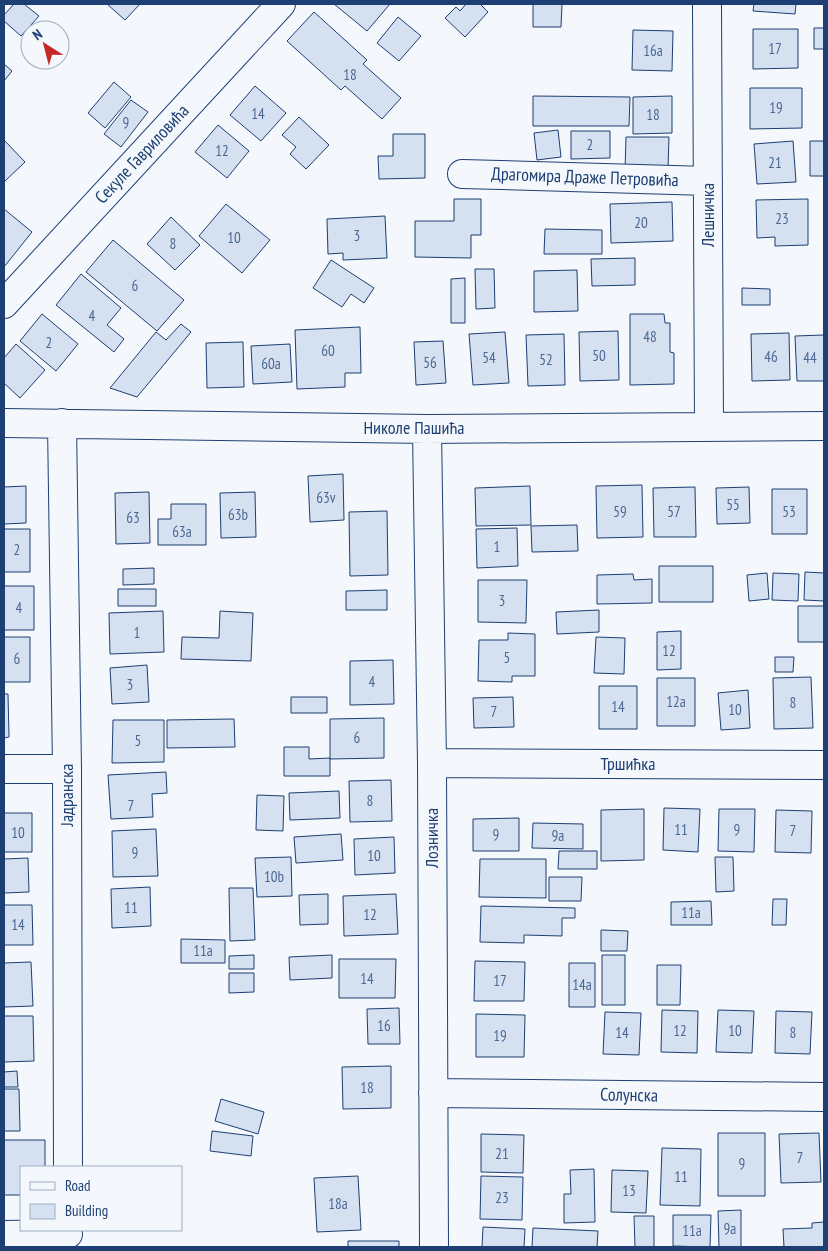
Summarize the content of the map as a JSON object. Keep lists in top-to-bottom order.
{
  "streets": {
    "street": [
      "Секуле Гавриловића",
      "Драгомира Драже Петровића",
      "Лешничка",
      "Николе Пашића",
      "Тршићка",
      "Јадранска",
      "Лозничка",
      "Солунска"
    ]
  },
  "crossings": [
    ["Драгомира Драже Петровића", "Лешничка"],
    ["Лешничка", "Николе Пашића"],
    ["Николе Пашића", "Јадранска"],
    ["Николе Пашића", "Лозничка"],
    ["Тршићка", "Лозничка"],
    ["Лозничка", "Солунска"]
  ],
  "house_numbers": [
    "17",
    "16a",
    "18",
    "19",
    "14",
    "18",
    "9",
    "2",
    "12",
    "21",
    "23",
    "20",
    "3",
    "10",
    "8",
    "6",
    "4",
    "48",
    "2",
    "60",
    "50",
    "46",
    "54",
    "44",
    "52",
    "56",
    "60a",
    "63v",
    "55",
    "59",
    "57",
    "53",
    "63b",
    "63",
    "63a",
    "1",
    "2",
    "3",
    "4",
    "1",
    "12",
    "5",
    "6",
    "4",
    "3",
    "12a",
    "8",
    "14",
    "10",
    "7",
    "6",
    "5",
    "8",
    "7",
    "11",
    "9",
    "7",
    "10",
    "9",
    "9a",
    "9",
    "10",
    "10b",
    "11",
    "11a",
    "12",
    "14",
    "11a",
    "14",
    "17",
    "14a",
    "16",
    "12",
    "10",
    "14",
    "8",
    "19",
    "18",
    "21",
    "7",
    "9",
    "11",
    "13",
    "23",
    "18a",
    "9a",
    "11a"
  ],
  "legend": ["Road", "Building"],
  "north": "top left"
}
